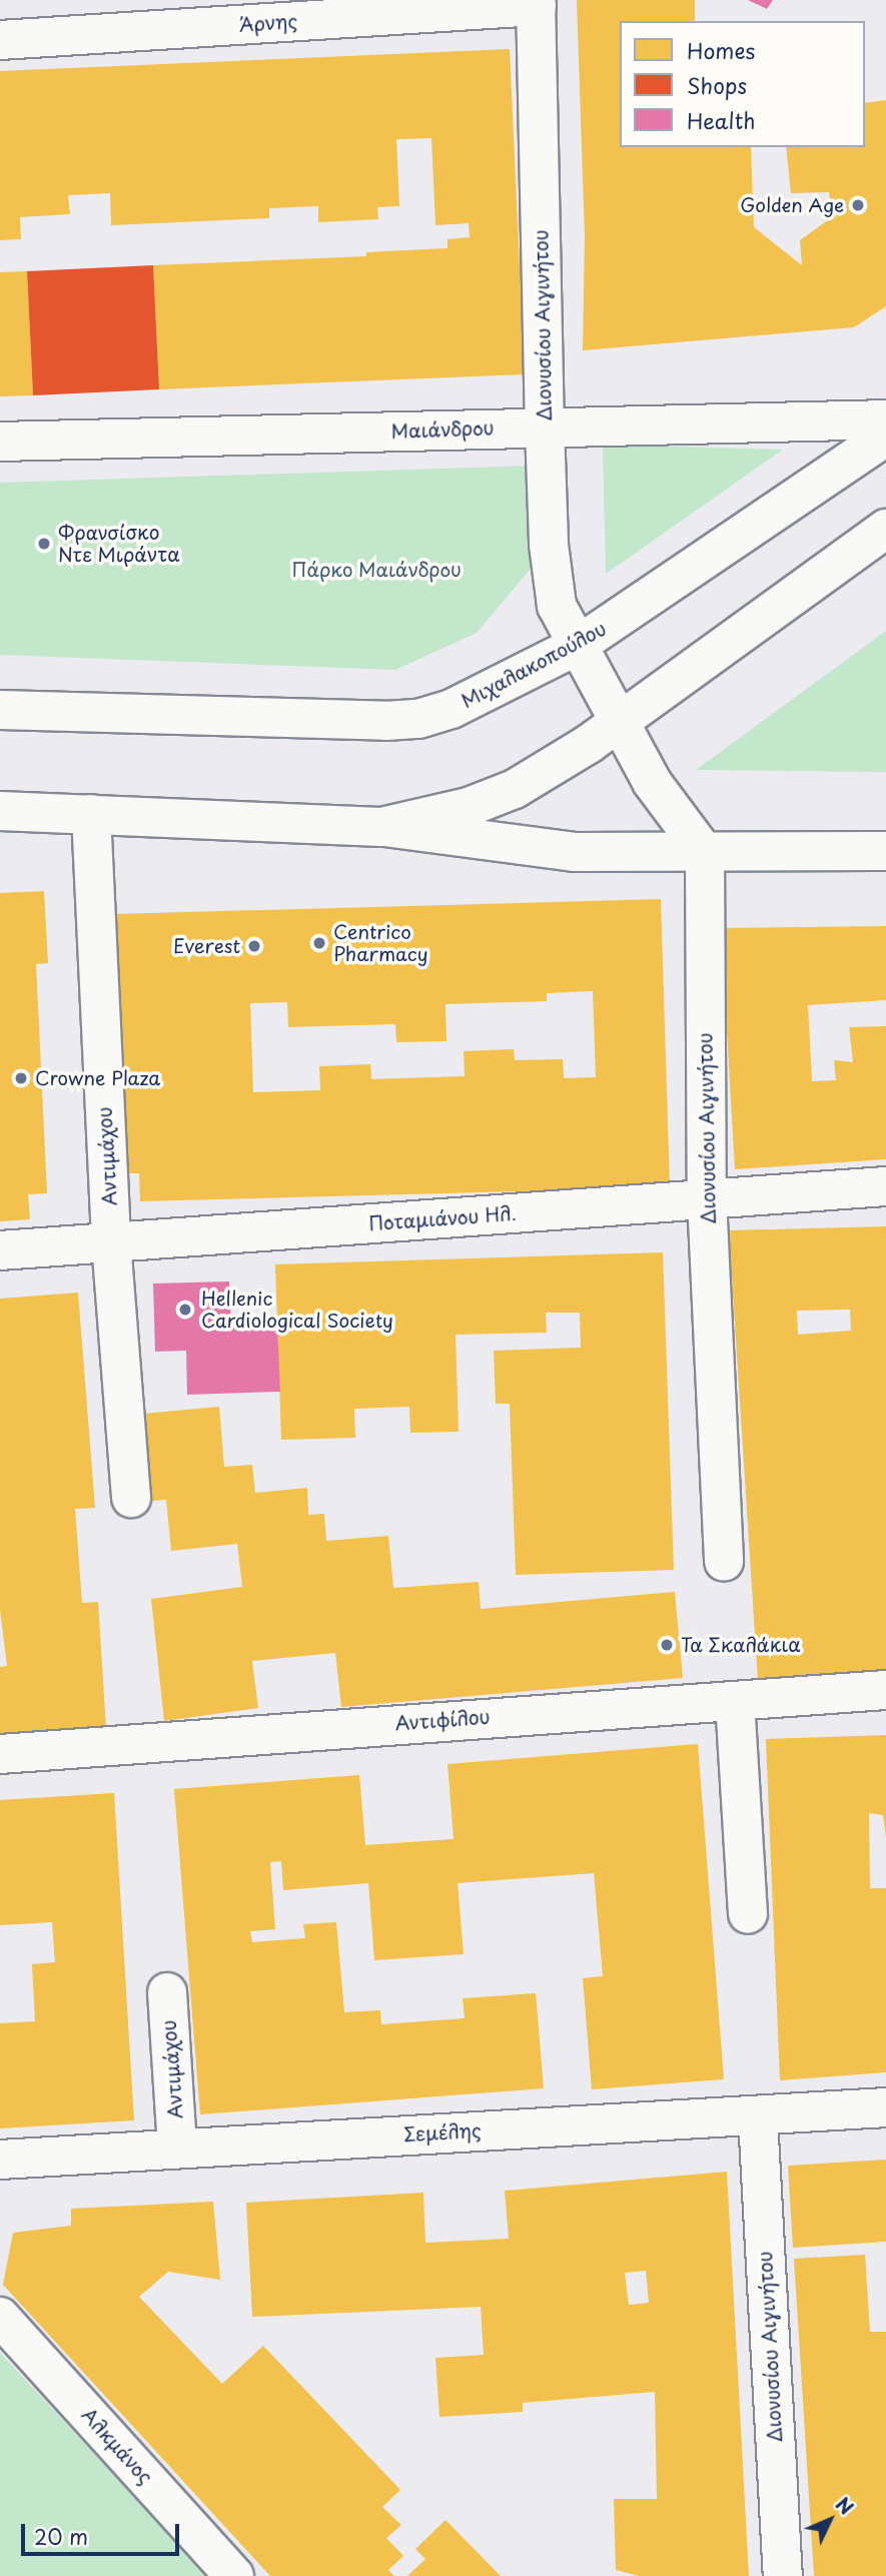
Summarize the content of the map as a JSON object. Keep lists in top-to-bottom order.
{
  "streets": {
    "street": [
      "Άρνης",
      "Διονυσίου Αιγινήτου",
      "Μαιάνδρου",
      "Μιχαλακοπούλου",
      "Αντιμάχου",
      "Ποταμιάνου Ηλ.",
      "Αντιφίλου",
      "Σεμέλης",
      "Αλκμάνος"
    ]
  },
  "crossings": [
    ["Άρνης", "Διονυσίου Αιγινήτου"],
    ["Διονυσίου Αιγινήτου", "Μαιάνδρου"],
    ["Διονυσίου Αιγινήτου", "Μιχαλακοπούλου"],
    ["Διονυσίου Αιγινήτου", "Ποταμιάνου Ηλ."],
    ["Διονυσίου Αιγινήτου", "Σεμέλης"],
    ["Αντιμάχου", "Ποταμιάνου Ηλ."],
    ["Αντιμάχου", "Σεμέλης"]
  ],
  "parks": ["Πάρκο Μαιάνδρου"],
  "places": [
    "Golden Age",
    "Φρανσίσκο Ντε Μιράντα",
    "Centrico Pharmacy",
    "Everest",
    "Crowne Plaza",
    "Hellenic Cardiological Society",
    "Τα Σκαλάκια"
  ],
  "legend": ["Homes", "Shops", "Health"],
  "scale_bar": "20 m",
  "north": "top right"
}
